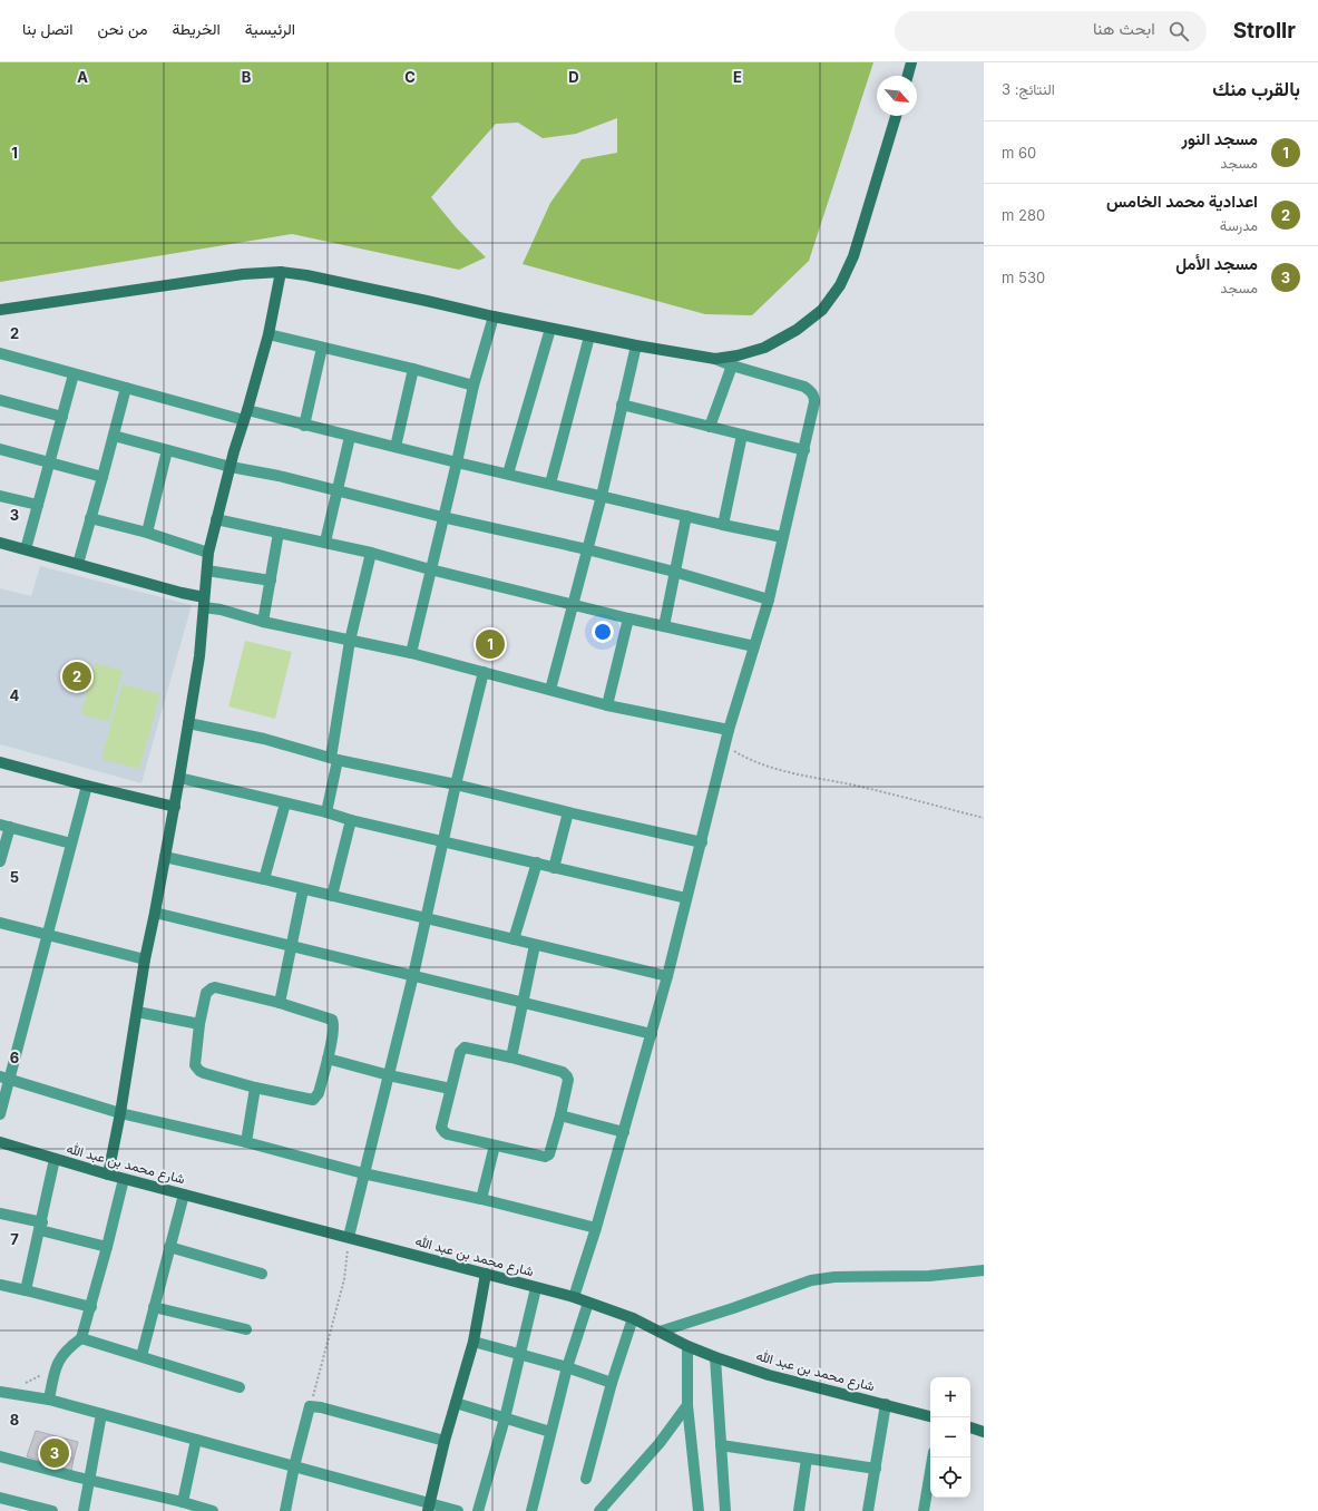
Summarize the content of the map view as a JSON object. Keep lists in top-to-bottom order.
{
  "streets": {
    "street": ["شارع محمد بن عبد الله"]
  },
  "north": "bottom right",
  "page": {
    "header": "Strollr",
    "search": "ابحث هنا",
    "nav": [
      "الرئيسية",
      "الخريطة",
      "من نحن",
      "اتصل بنا"
    ],
    "heading": ["بالقرب منك", "النتائج: 3"],
    "list": [
      {
        "mark": "1",
        "name": "مسجد النور",
        "note": "مسجد",
        "value": "60 m"
      },
      {
        "mark": "2",
        "name": "اعدادية محمد الخامس",
        "note": "مدرسة",
        "value": "280 m"
      },
      {
        "mark": "3",
        "name": "مسجد الأمل",
        "note": "مسجد",
        "value": "530 m"
      }
    ],
    "pins": ["1", "2", "3"],
    "map_buttons": ["+", "−"]
  },
  "grid": {
    "columns": [
      "A",
      "B",
      "C",
      "D",
      "E"
    ],
    "rows": [
      "1",
      "2",
      "3",
      "4",
      "5",
      "6",
      "7",
      "8"
    ]
  }
}
